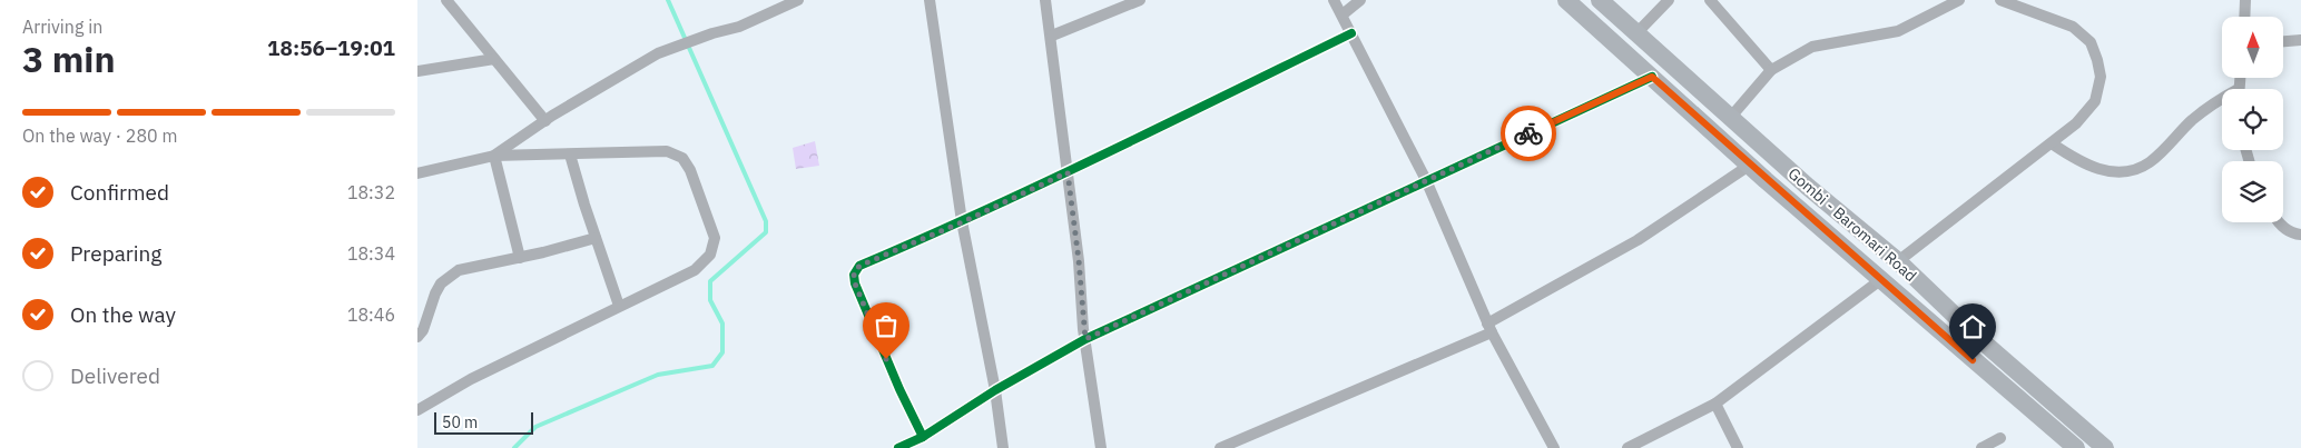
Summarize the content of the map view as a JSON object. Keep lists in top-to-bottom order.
{
  "streets": {
    "main road": ["Gombi - Baromari Road"]
  },
  "scale_bar": "50 m",
  "north": "top",
  "page": {
    "heading": ["3 min", "Arriving in", "18:56–19:01"],
    "bar": "On the way · 280 m",
    "list": [
      ["Confirmed", "18:32"],
      ["Preparing", "18:34"],
      ["On the way", "18:46"],
      "Delivered"
    ],
    "scale": "50 m"
  }
}
